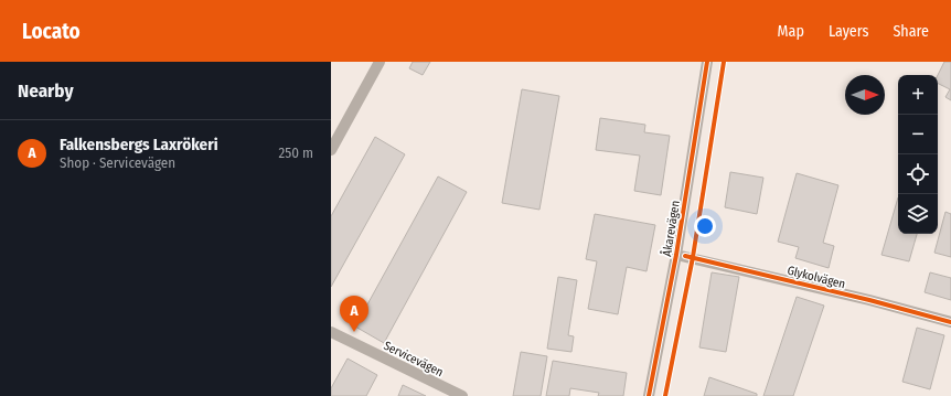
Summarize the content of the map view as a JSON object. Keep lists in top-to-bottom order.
{
  "streets": {
    "street": ["Åkarevägen", "Glykolvägen", "Servicevägen"]
  },
  "crossings": [
    ["Åkarevägen", "Glykolvägen"]
  ],
  "north": "right",
  "page": {
    "header": "Locato",
    "nav": ["Map", "Layers", "Share"],
    "heading": "Nearby",
    "map_buttons": ["+", "−"],
    "list": [
      {
        "mark": "A",
        "name": "Falkensbergs Laxrökeri",
        "note": "Shop · Servicevägen",
        "value": "250 m"
      }
    ],
    "pins": "A"
  }
}
